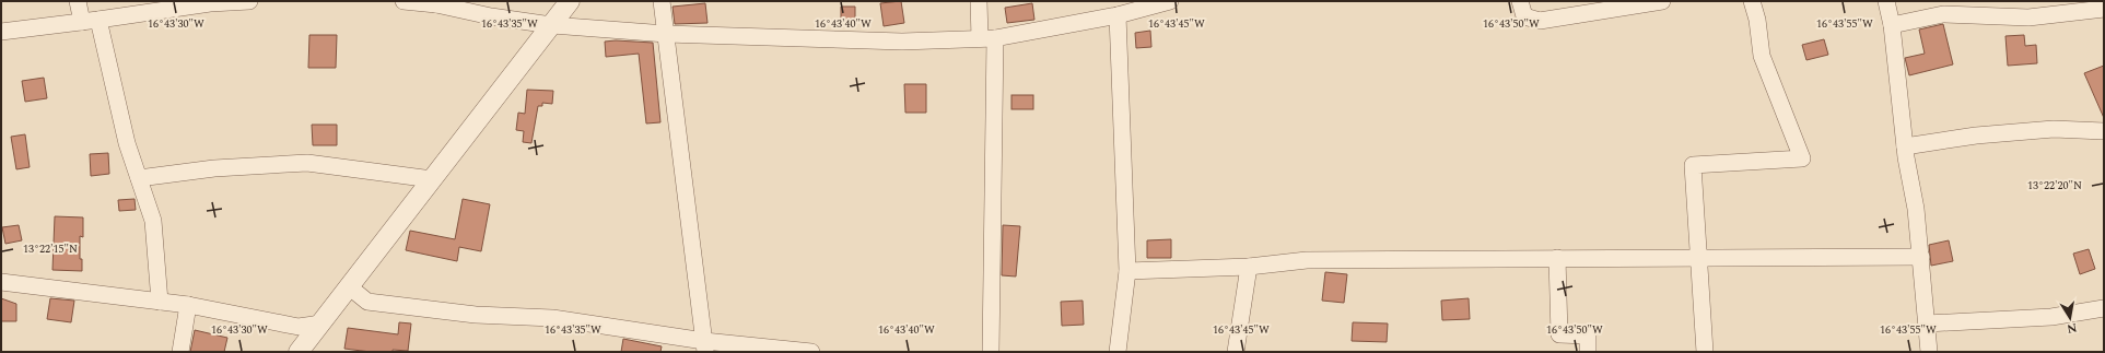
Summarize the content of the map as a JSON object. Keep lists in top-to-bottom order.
{
  "north": "bottom",
  "coordinates": [
    "16°43'30\"W",
    "16°43'35\"W",
    "16°43'40\"W",
    "16°43'45\"W",
    "16°43'50\"W",
    "16°43'55\"W",
    "13°22'20\"N",
    "13°22'15\"N"
  ]
}
